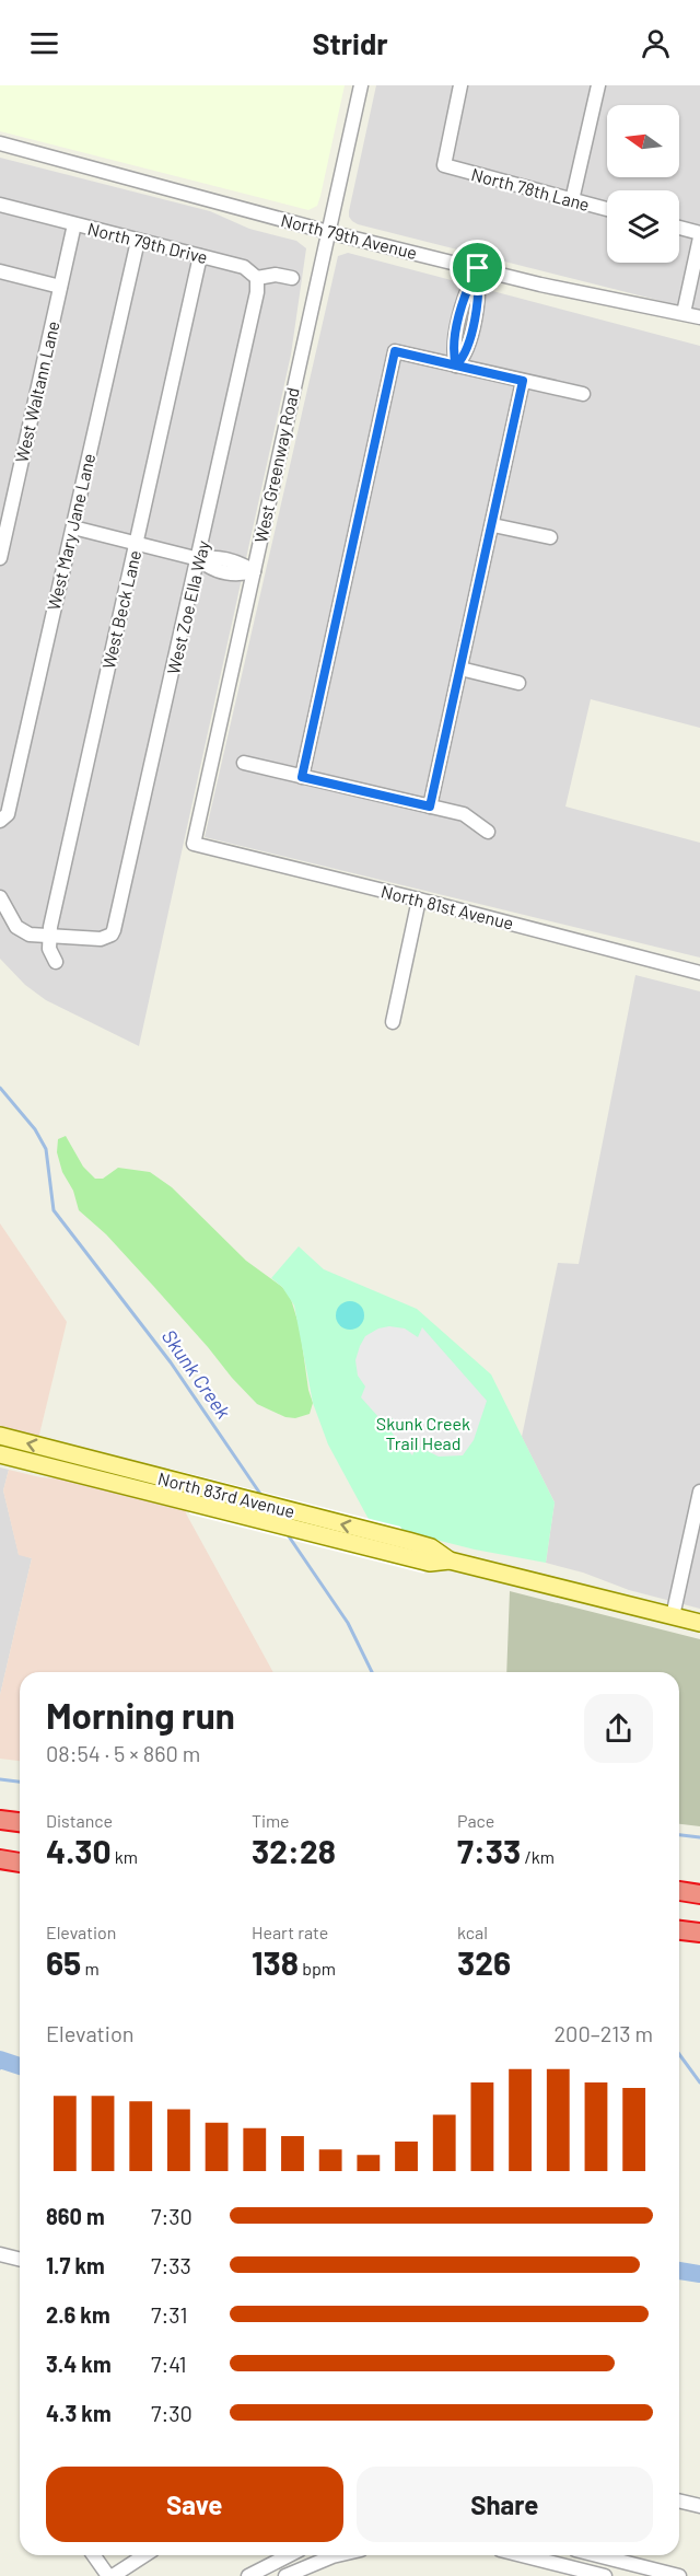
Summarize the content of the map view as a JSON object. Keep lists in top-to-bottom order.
{
  "streets": {
    "main road": ["North 83rd Avenue"],
    "street": [
      "North 78th Lane",
      "North 79th Avenue",
      "North 79th Drive",
      "West Waltann Lane",
      "West Greenway Road",
      "West Mary Jane Lane",
      "West Zoe Ella Way",
      "West Beck Lane",
      "North 81st Avenue"
    ]
  },
  "crossings": [
    ["North 79th Avenue", "West Greenway Road"],
    ["North 79th Drive", "West Waltann Lane"],
    ["North 79th Drive", "West Mary Jane Lane"],
    ["North 79th Drive", "West Zoe Ella Way"],
    ["North 79th Drive", "West Beck Lane"],
    ["West Greenway Road", "North 81st Avenue"],
    ["West Zoe Ella Way", "West Beck Lane"]
  ],
  "water": ["Skunk Creek"],
  "parks": ["Skunk Creek Trail Head"],
  "north": "left",
  "page": {
    "header": "Stridr",
    "heading": ["Morning run", "08:54 · 5 × 860 m"],
    "stats": [
      ["Distance", "4.30 km"],
      ["Time", "32:28"],
      ["Pace", "7:33 /km"],
      ["Elevation", "65 m"],
      ["Heart rate", "138 bpm"],
      ["kcal", "326"]
    ],
    "chart": ["Elevation", "200–213 m"],
    "list": [
      {
        "name": "860 m",
        "note": "7:30"
      },
      {
        "name": "1.7 km",
        "note": "7:33"
      },
      {
        "name": "2.6 km",
        "note": "7:31"
      },
      {
        "name": "3.4 km",
        "note": "7:41"
      },
      {
        "name": "4.3 km",
        "note": "7:30"
      }
    ],
    "buttons": ["Save", "Share"]
  }
}
